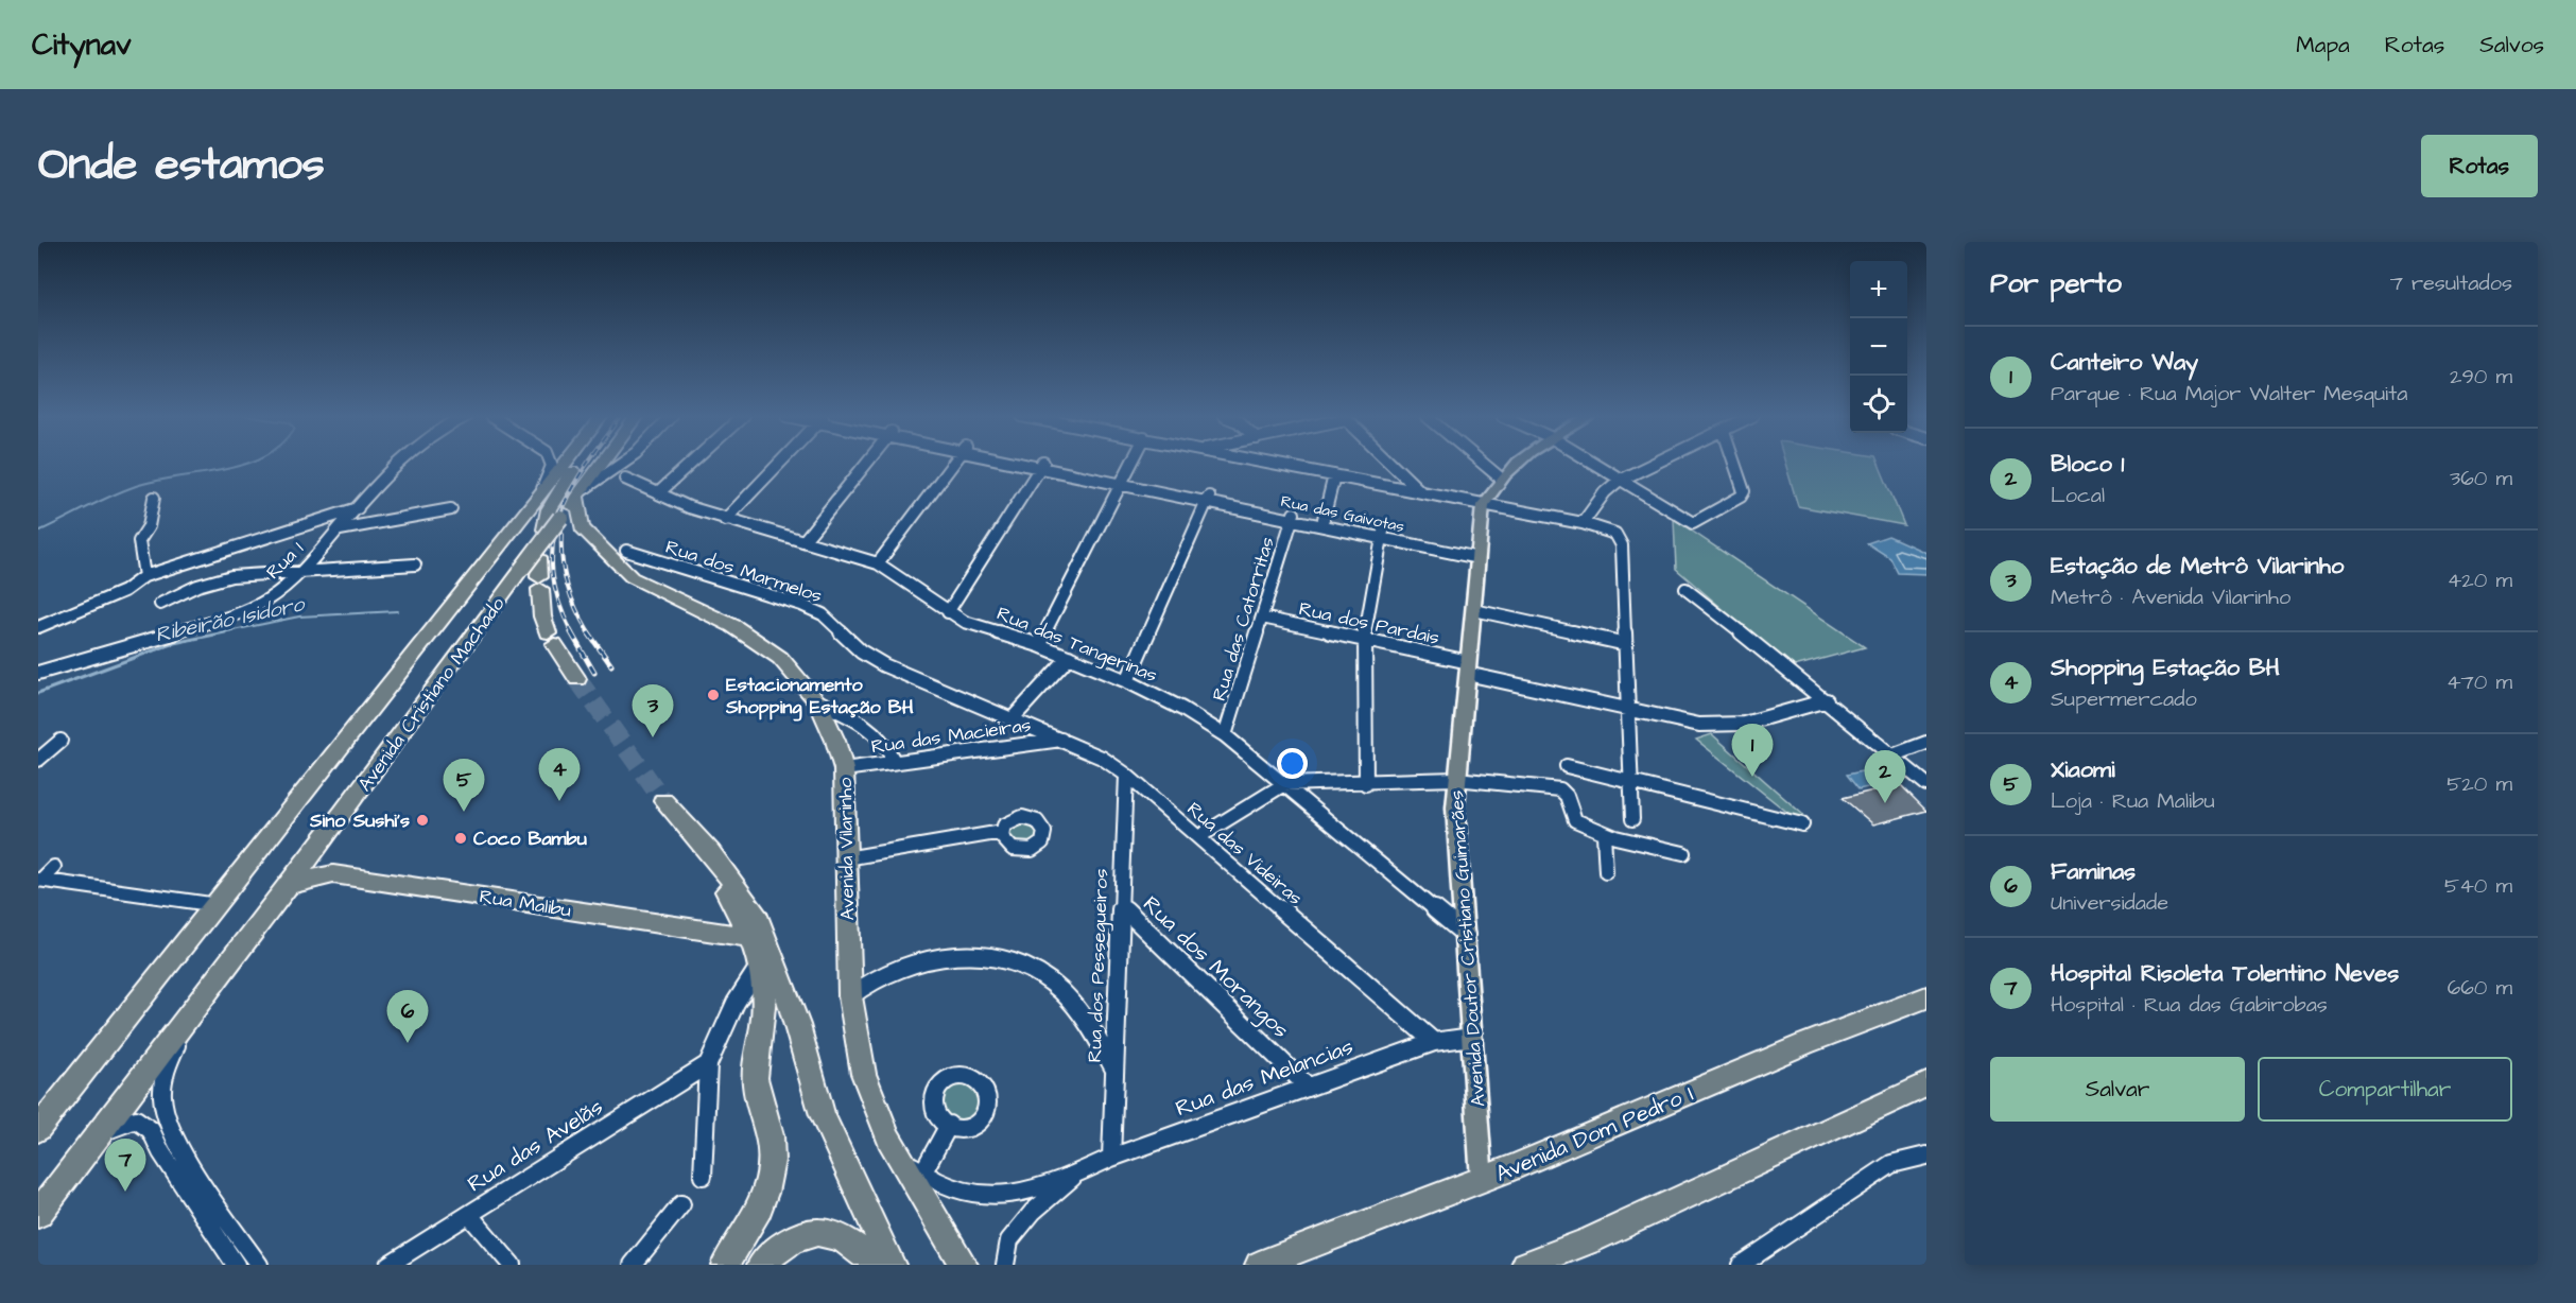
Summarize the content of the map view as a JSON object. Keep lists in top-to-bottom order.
{
  "streets": {
    "highway": [
      "Avenida Cristiano Machado",
      "Avenida Vilarinho",
      "Rua Malibu",
      "Avenida Dom Pedro I"
    ],
    "main road": ["Avenida Doutor Cristiano Guimarães"],
    "street": [
      "Rua das Gaivotas",
      "Rua 1",
      "Rua dos Marmelos",
      "Rua das Catorritas",
      "Rua dos Pardais",
      "Rua das Tangerinas",
      "Rua das Macieiras",
      "Rua das Videiras",
      "Rua dos Pessegueiros",
      "Rua dos Morangos",
      "Rua das Melancias",
      "Rua das Avelãs"
    ]
  },
  "crossings": [
    ["Rua das Gaivotas", "Rua das Catorritas"],
    ["Rua das Gaivotas", "Avenida Doutor Cristiano Guimarães"],
    ["Rua dos Marmelos", "Rua das Videiras"],
    ["Rua das Catorritas", "Rua dos Pardais"],
    ["Rua das Catorritas", "Rua das Tangerinas"],
    ["Rua dos Pardais", "Avenida Doutor Cristiano Guimarães"],
    ["Rua das Tangerinas", "Avenida Doutor Cristiano Guimarães"],
    ["Avenida Cristiano Machado", "Avenida Vilarinho"],
    ["Avenida Cristiano Machado", "Rua Malibu"],
    ["Rua das Macieiras", "Avenida Vilarinho"],
    ["Rua das Macieiras", "Rua das Videiras"],
    ["Avenida Vilarinho", "Rua das Melancias"],
    ["Rua das Videiras", "Rua dos Pessegueiros"],
    ["Rua das Videiras", "Rua das Melancias"],
    ["Avenida Doutor Cristiano Guimarães", "Rua das Melancias"],
    ["Avenida Doutor Cristiano Guimarães", "Avenida Dom Pedro I"],
    ["Rua dos Pessegueiros", "Rua dos Morangos"],
    ["Rua dos Pessegueiros", "Rua das Melancias"],
    ["Rua dos Morangos", "Rua das Melancias"]
  ],
  "water": ["Ribeirão Isidoro"],
  "places": ["Estacionamento Shopping Estação BH", "Sino Sushi's", "Coco Bambu"],
  "page": {
    "header": "Citynav",
    "nav": ["Mapa", "Rotas", "Salvos"],
    "title": "Onde estamos",
    "buttons": [
      "Rotas",
      ["Salvar", "Compartilhar"]
    ],
    "heading": ["Por perto", "7 resultados"],
    "map_buttons": ["+", "−"],
    "list": [
      {
        "mark": "1",
        "name": "Canteiro Way",
        "note": "Parque · Rua Major Walter Mesquita",
        "value": "290 m"
      },
      {
        "mark": "2",
        "name": "Bloco 1",
        "note": "Local",
        "value": "360 m"
      },
      {
        "mark": "3",
        "name": "Estação de Metrô Vilarinho",
        "note": "Metrô · Avenida Vilarinho",
        "value": "420 m"
      },
      {
        "mark": "4",
        "name": "Shopping Estação BH",
        "note": "Supermercado",
        "value": "470 m"
      },
      {
        "mark": "5",
        "name": "Xiaomi",
        "note": "Loja · Rua Malibu",
        "value": "520 m"
      },
      {
        "mark": "6",
        "name": "Faminas",
        "note": "Universidade",
        "value": "540 m"
      },
      {
        "mark": "7",
        "name": "Hospital Risoleta Tolentino Neves",
        "note": "Hospital · Rua das Gabirobas",
        "value": "660 m"
      }
    ],
    "pins": [
      "3",
      "1",
      "4",
      "2",
      "5",
      "6",
      "7"
    ]
  }
}
